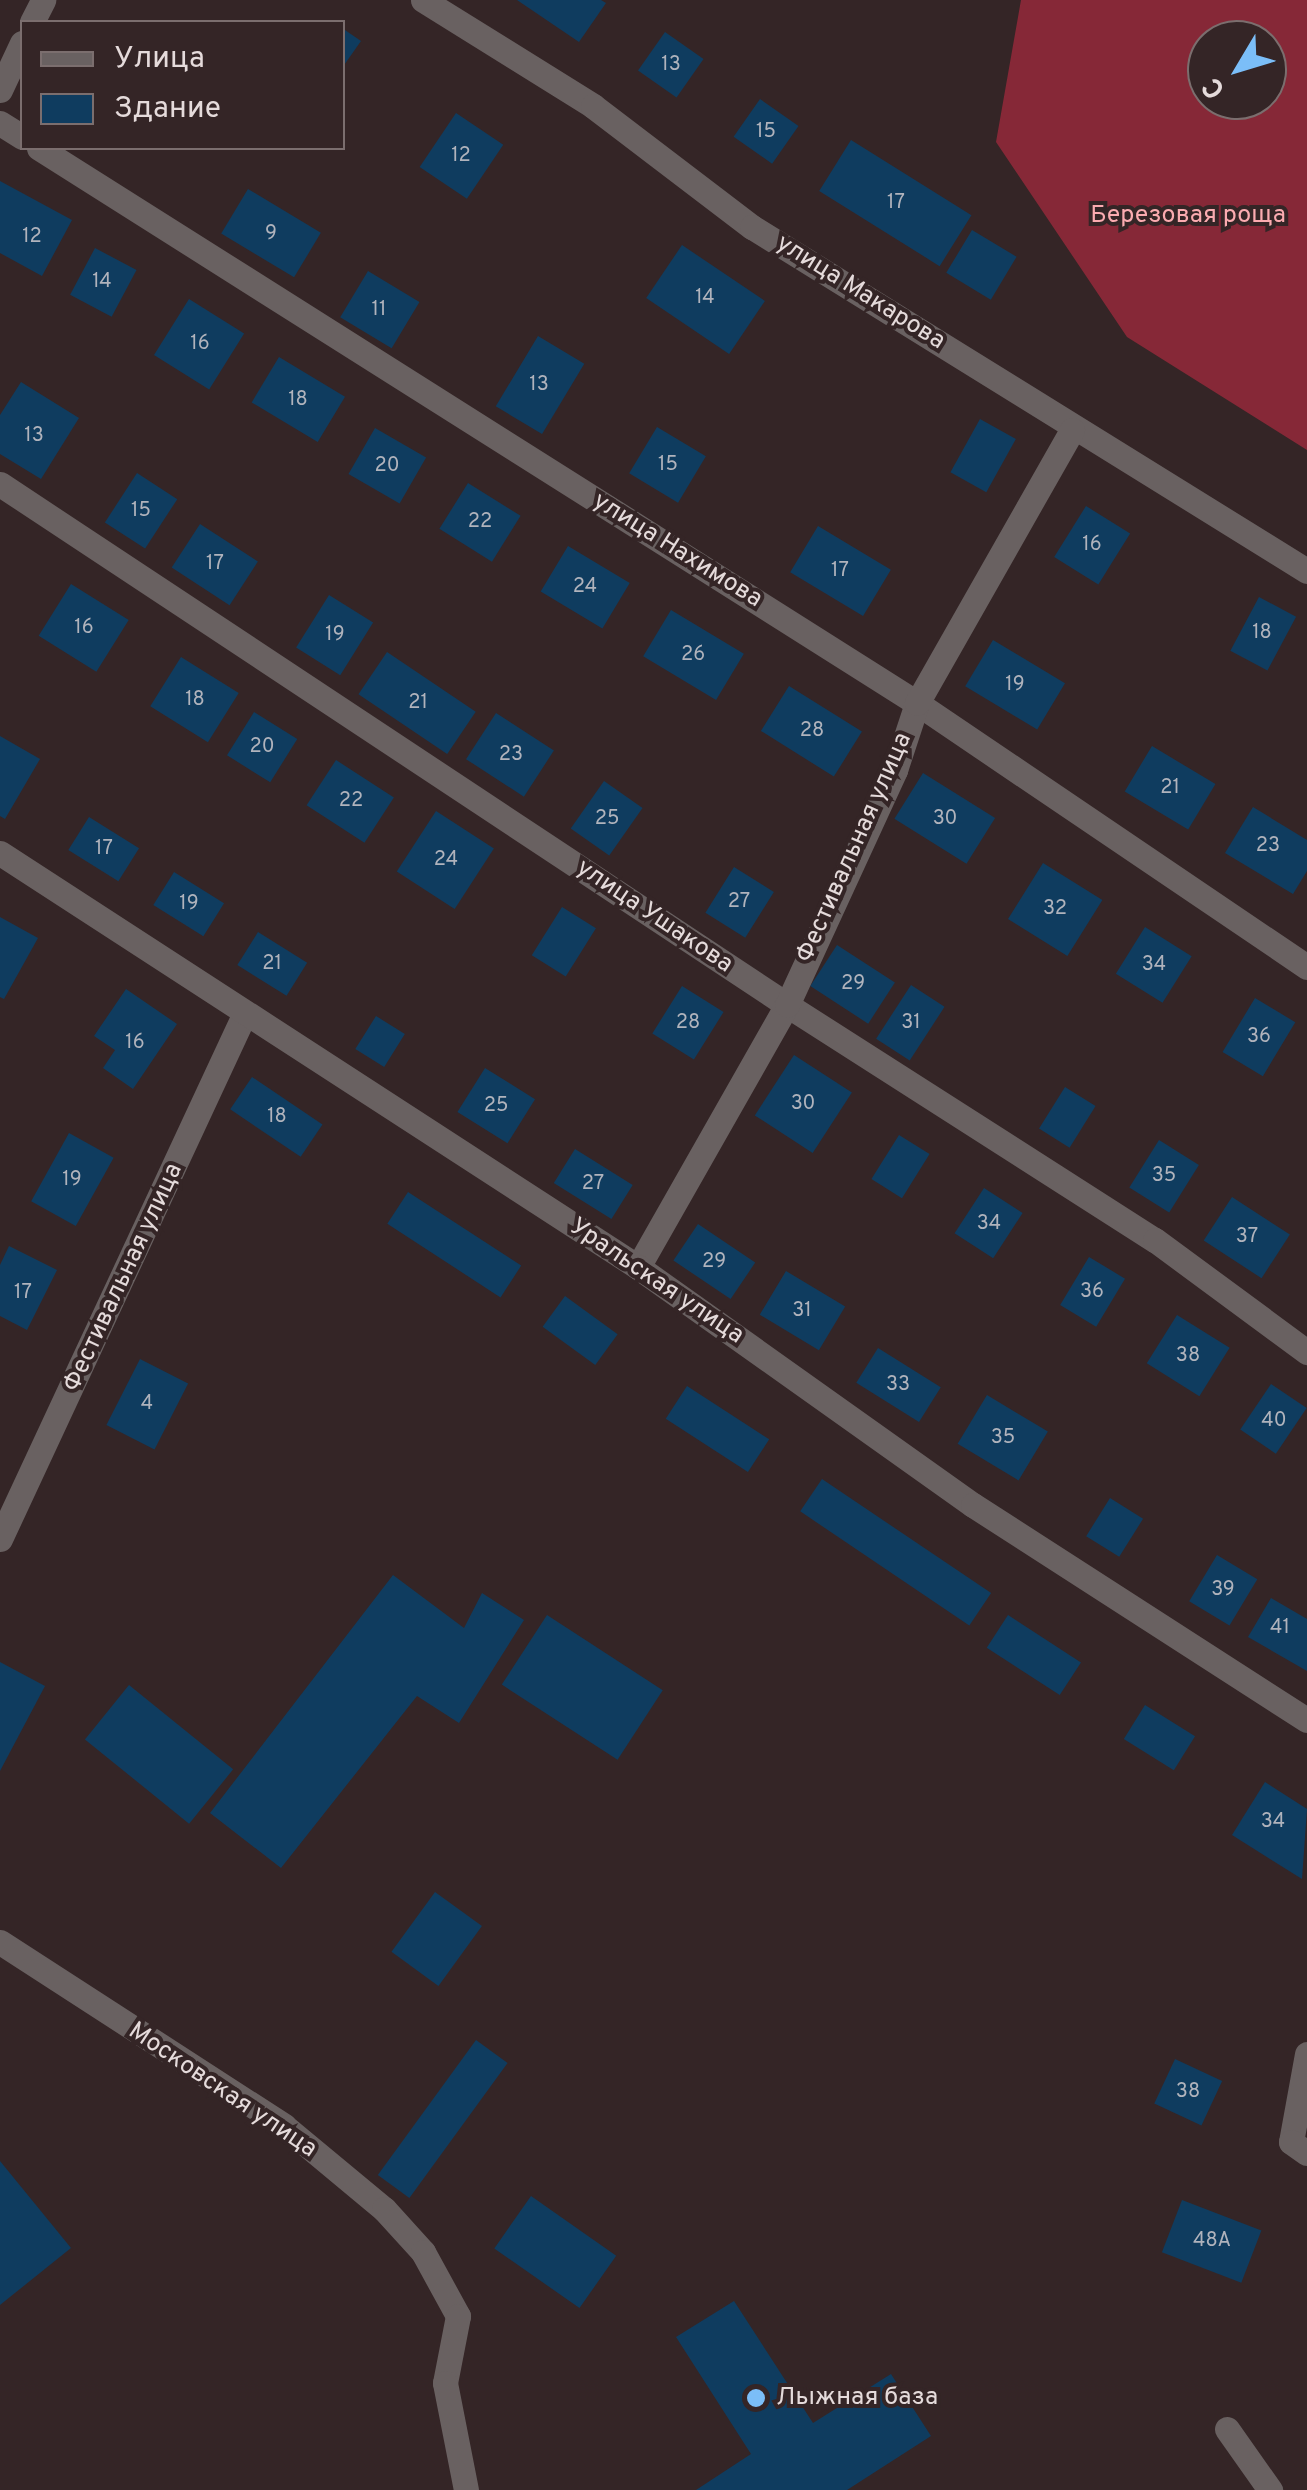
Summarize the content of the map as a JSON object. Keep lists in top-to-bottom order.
{
  "streets": {
    "street": [
      "улица Макарова",
      "улица Нахимова",
      "Фестивальная улица",
      "улица Ушакова",
      "Уральская улица",
      "Московская улица"
    ]
  },
  "crossings": [
    ["улица Макарова", "Фестивальная улица"],
    ["улица Нахимова", "Фестивальная улица"],
    ["Фестивальная улица", "улица Ушакова"],
    ["Фестивальная улица", "Уральская улица"]
  ],
  "parks": ["Березовая роща"],
  "places": ["Лыжная база"],
  "house_numbers": [
    "13",
    "15",
    "12",
    "17",
    "9",
    "12",
    "14",
    "14",
    "11",
    "16",
    "13",
    "18",
    "13",
    "15",
    "20",
    "15",
    "22",
    "16",
    "17",
    "17",
    "24",
    "16",
    "18",
    "19",
    "26",
    "19",
    "18",
    "21",
    "28",
    "20",
    "23",
    "21",
    "22",
    "25",
    "30",
    "23",
    "17",
    "24",
    "27",
    "19",
    "32",
    "21",
    "34",
    "29",
    "28",
    "31",
    "36",
    "16",
    "30",
    "25",
    "18",
    "35",
    "19",
    "27",
    "34",
    "37",
    "29",
    "36",
    "17",
    "31",
    "38",
    "33",
    "4",
    "40",
    "35",
    "39",
    "41",
    "34",
    "38",
    "48А"
  ],
  "legend": ["Улица", "Здание"],
  "north": "bottom left"
}
